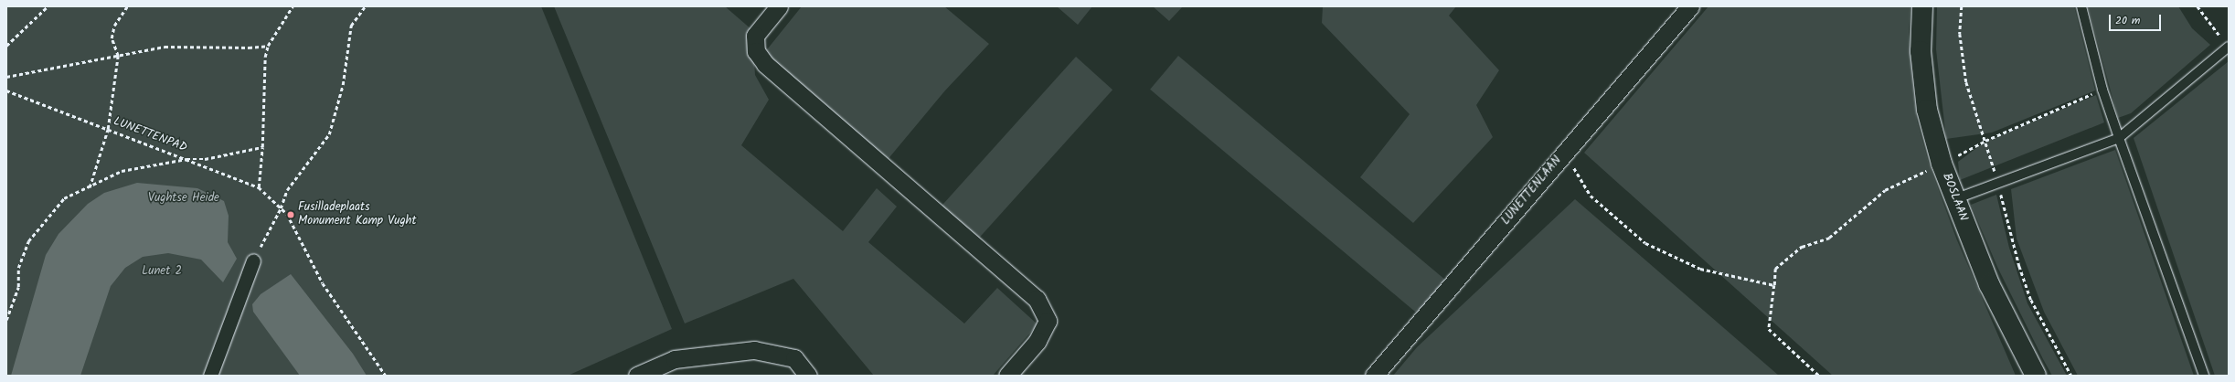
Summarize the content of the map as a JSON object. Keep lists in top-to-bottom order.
{
  "streets": {
    "main road": ["BOSLAAN"],
    "street": ["LUNETTENLAAN"],
    "path": ["LUNETTENPAD"]
  },
  "parks": ["Vughtse Heide", "Lunet 2"],
  "places": ["Fusilladeplaats Monument Kamp Vught"],
  "scale_bar": "20 m"
}
